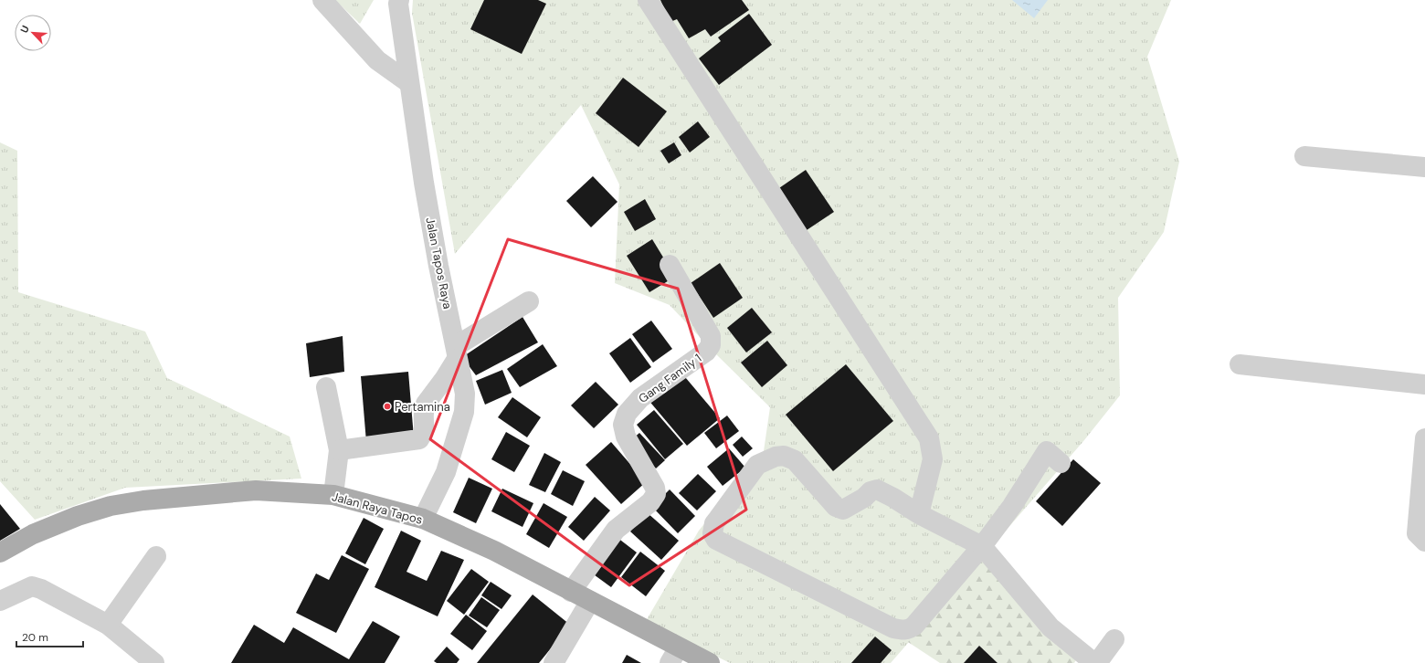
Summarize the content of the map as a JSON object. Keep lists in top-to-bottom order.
{
  "streets": {
    "main road": ["Jalan Raya Tapos"],
    "street": ["Jalan Tapos Raya", "Gang Family 1"]
  },
  "crossings": [
    ["Jalan Tapos Raya", "Jalan Raya Tapos"],
    ["Gang Family 1", "Jalan Raya Tapos"]
  ],
  "places": ["Pertamina"],
  "scale_bar": "20 m",
  "north": "top left"
}
